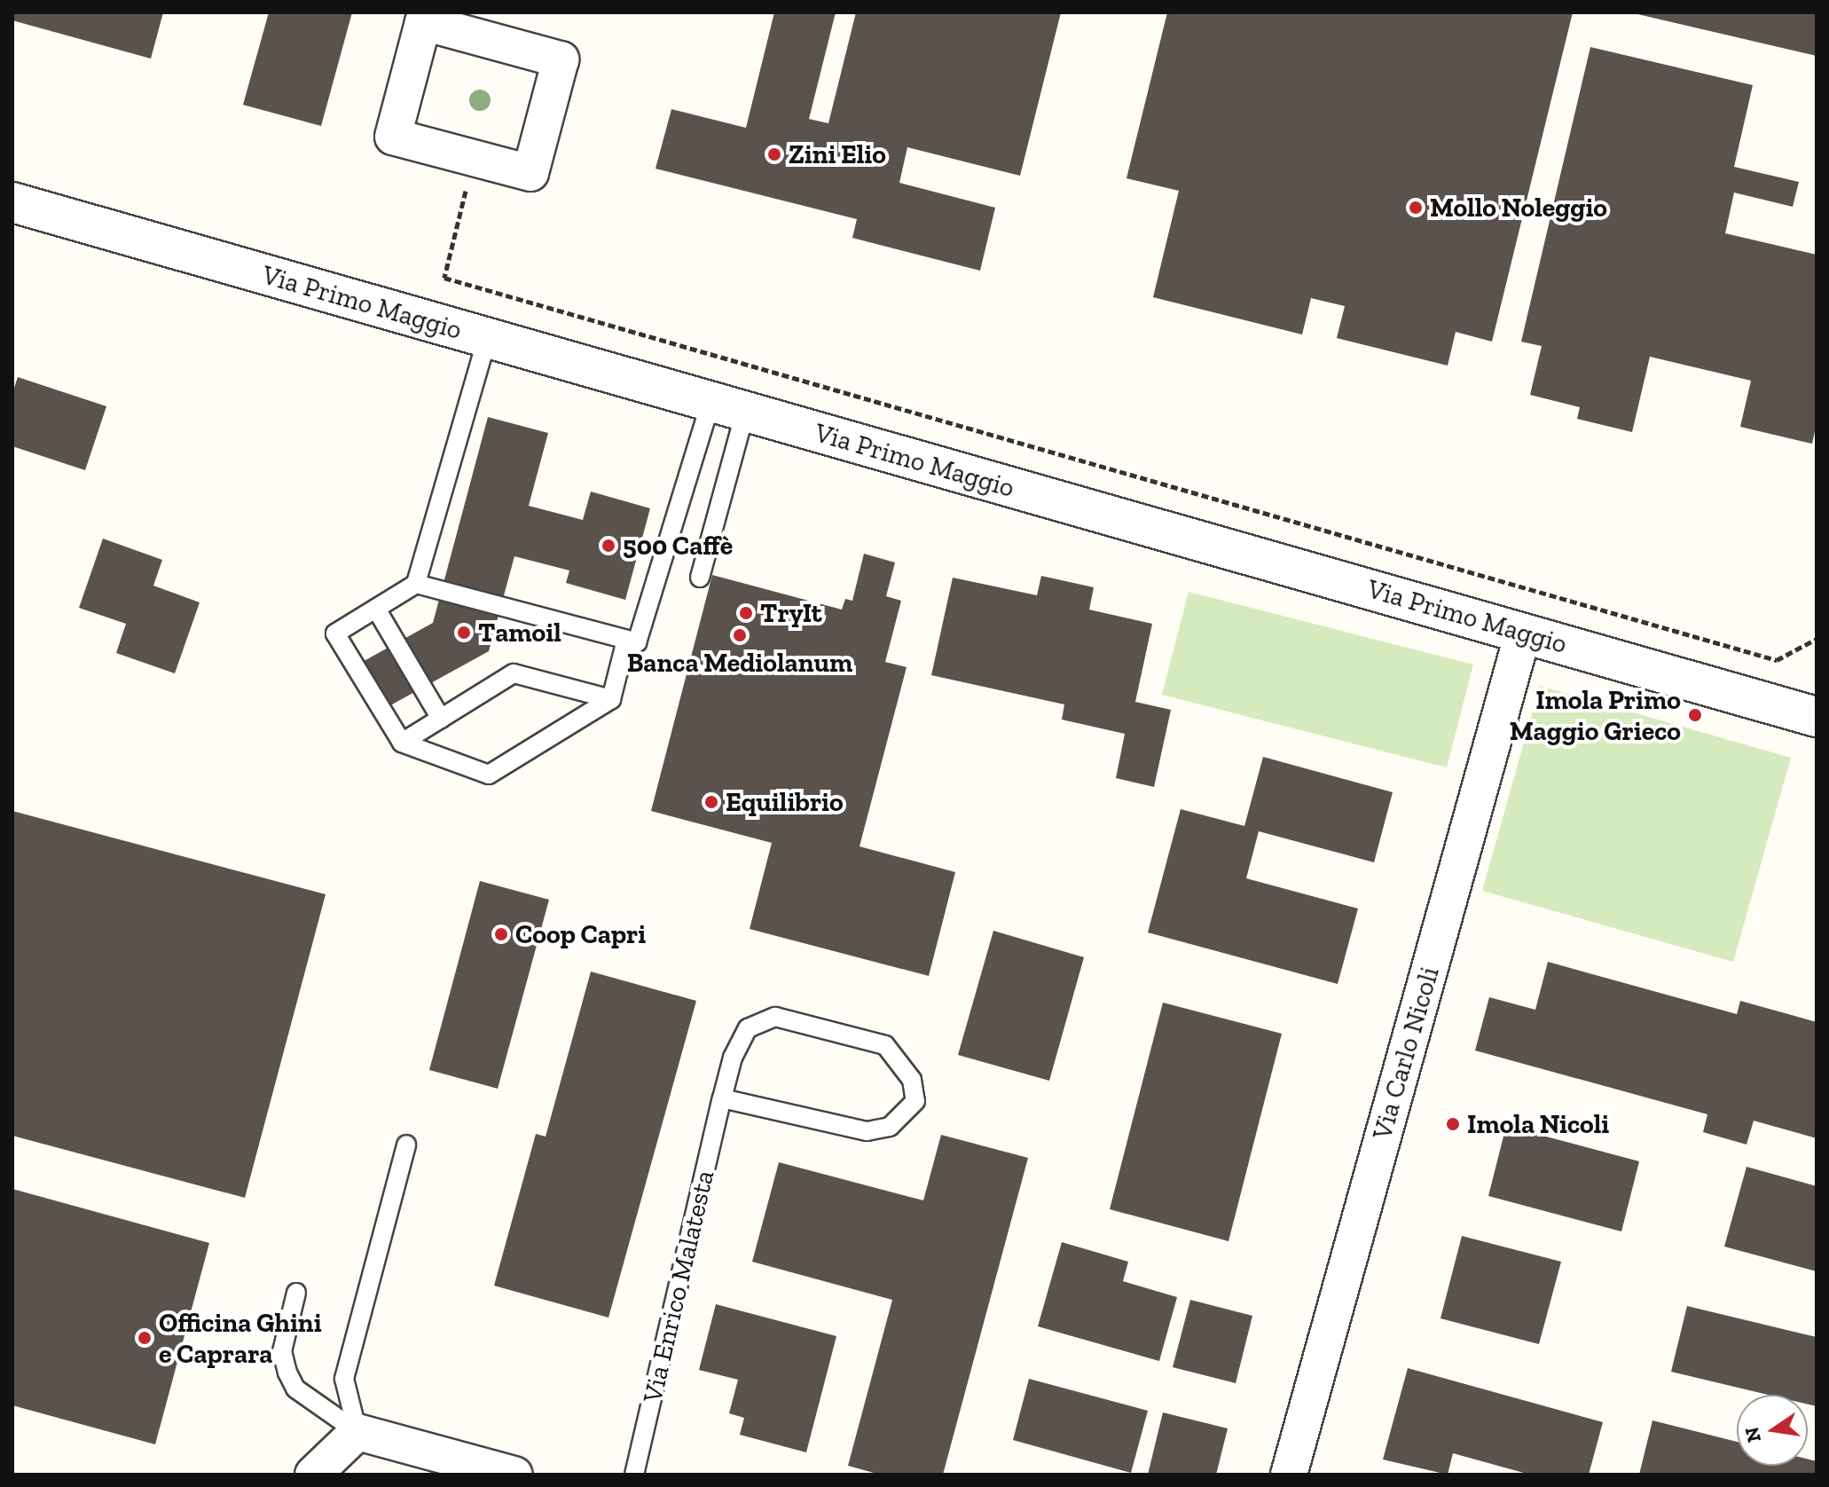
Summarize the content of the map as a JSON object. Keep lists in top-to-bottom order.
{
  "streets": {
    "street": ["Via Primo Maggio", "Via Carlo Nicoli"],
    "lane": ["Via Enrico Malatesta"]
  },
  "crossings": [
    ["Via Primo Maggio", "Via Carlo Nicoli"]
  ],
  "places": [
    "Zini Elio",
    "Mollo Noleggio",
    "500 Caffè",
    "TryIt",
    "Tamoil",
    "Banca Mediolanum",
    "Imola Primo Maggio Grieco",
    "Equilibrio",
    "Coop Capri",
    "Imola Nicoli",
    "Officina Ghini e Caprara"
  ],
  "north": "left"
}
